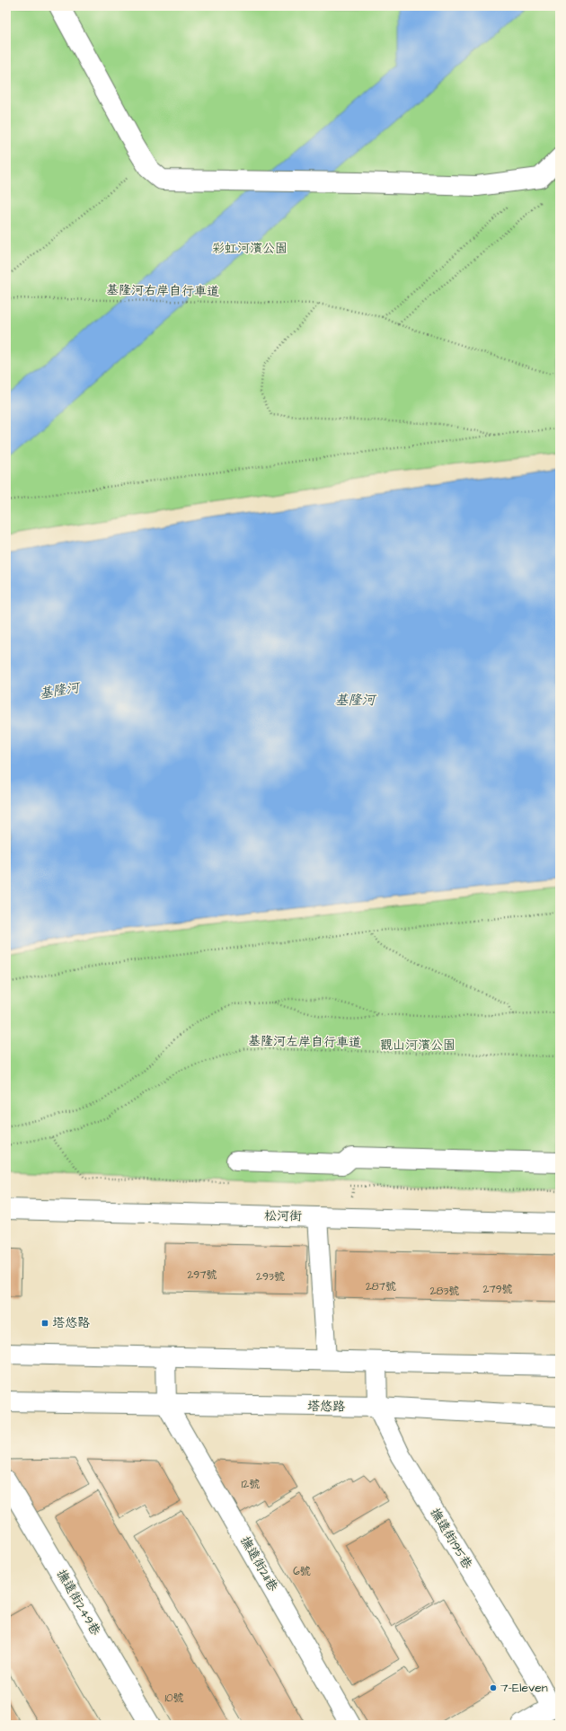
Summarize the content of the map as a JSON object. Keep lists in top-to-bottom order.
{
  "streets": {
    "street": [
      "松河街",
      "塔悠路",
      "撫遠街195巷",
      "撫遠街211巷",
      "撫遠街249巷"
    ],
    "path": ["基隆河右岸自行車道", "基隆河左岸自行車道"]
  },
  "crossings": [
    ["塔悠路", "撫遠街195巷"],
    ["塔悠路", "撫遠街211巷"]
  ],
  "water": ["基隆河"],
  "parks": ["彩虹河濱公園", "觀山河濱公園"],
  "places": {
    "transit": ["塔悠路"],
    "other": ["7-Eleven"]
  },
  "house_numbers": [
    "297號",
    "293號",
    "287號",
    "279號",
    "283號",
    "12號",
    "6號",
    "10號"
  ]
}
